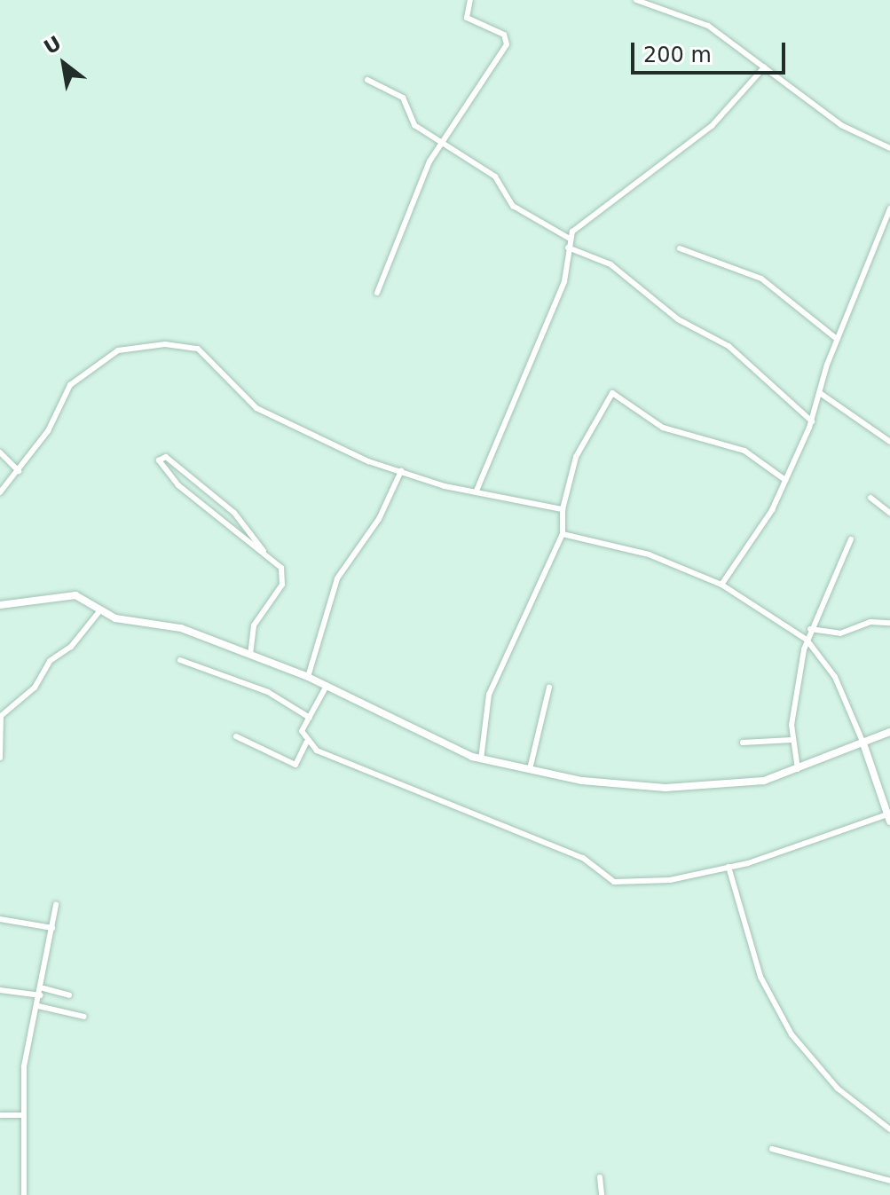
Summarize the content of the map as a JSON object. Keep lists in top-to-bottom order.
{
  "scale_bar": "200 m",
  "north": "top left"
}
